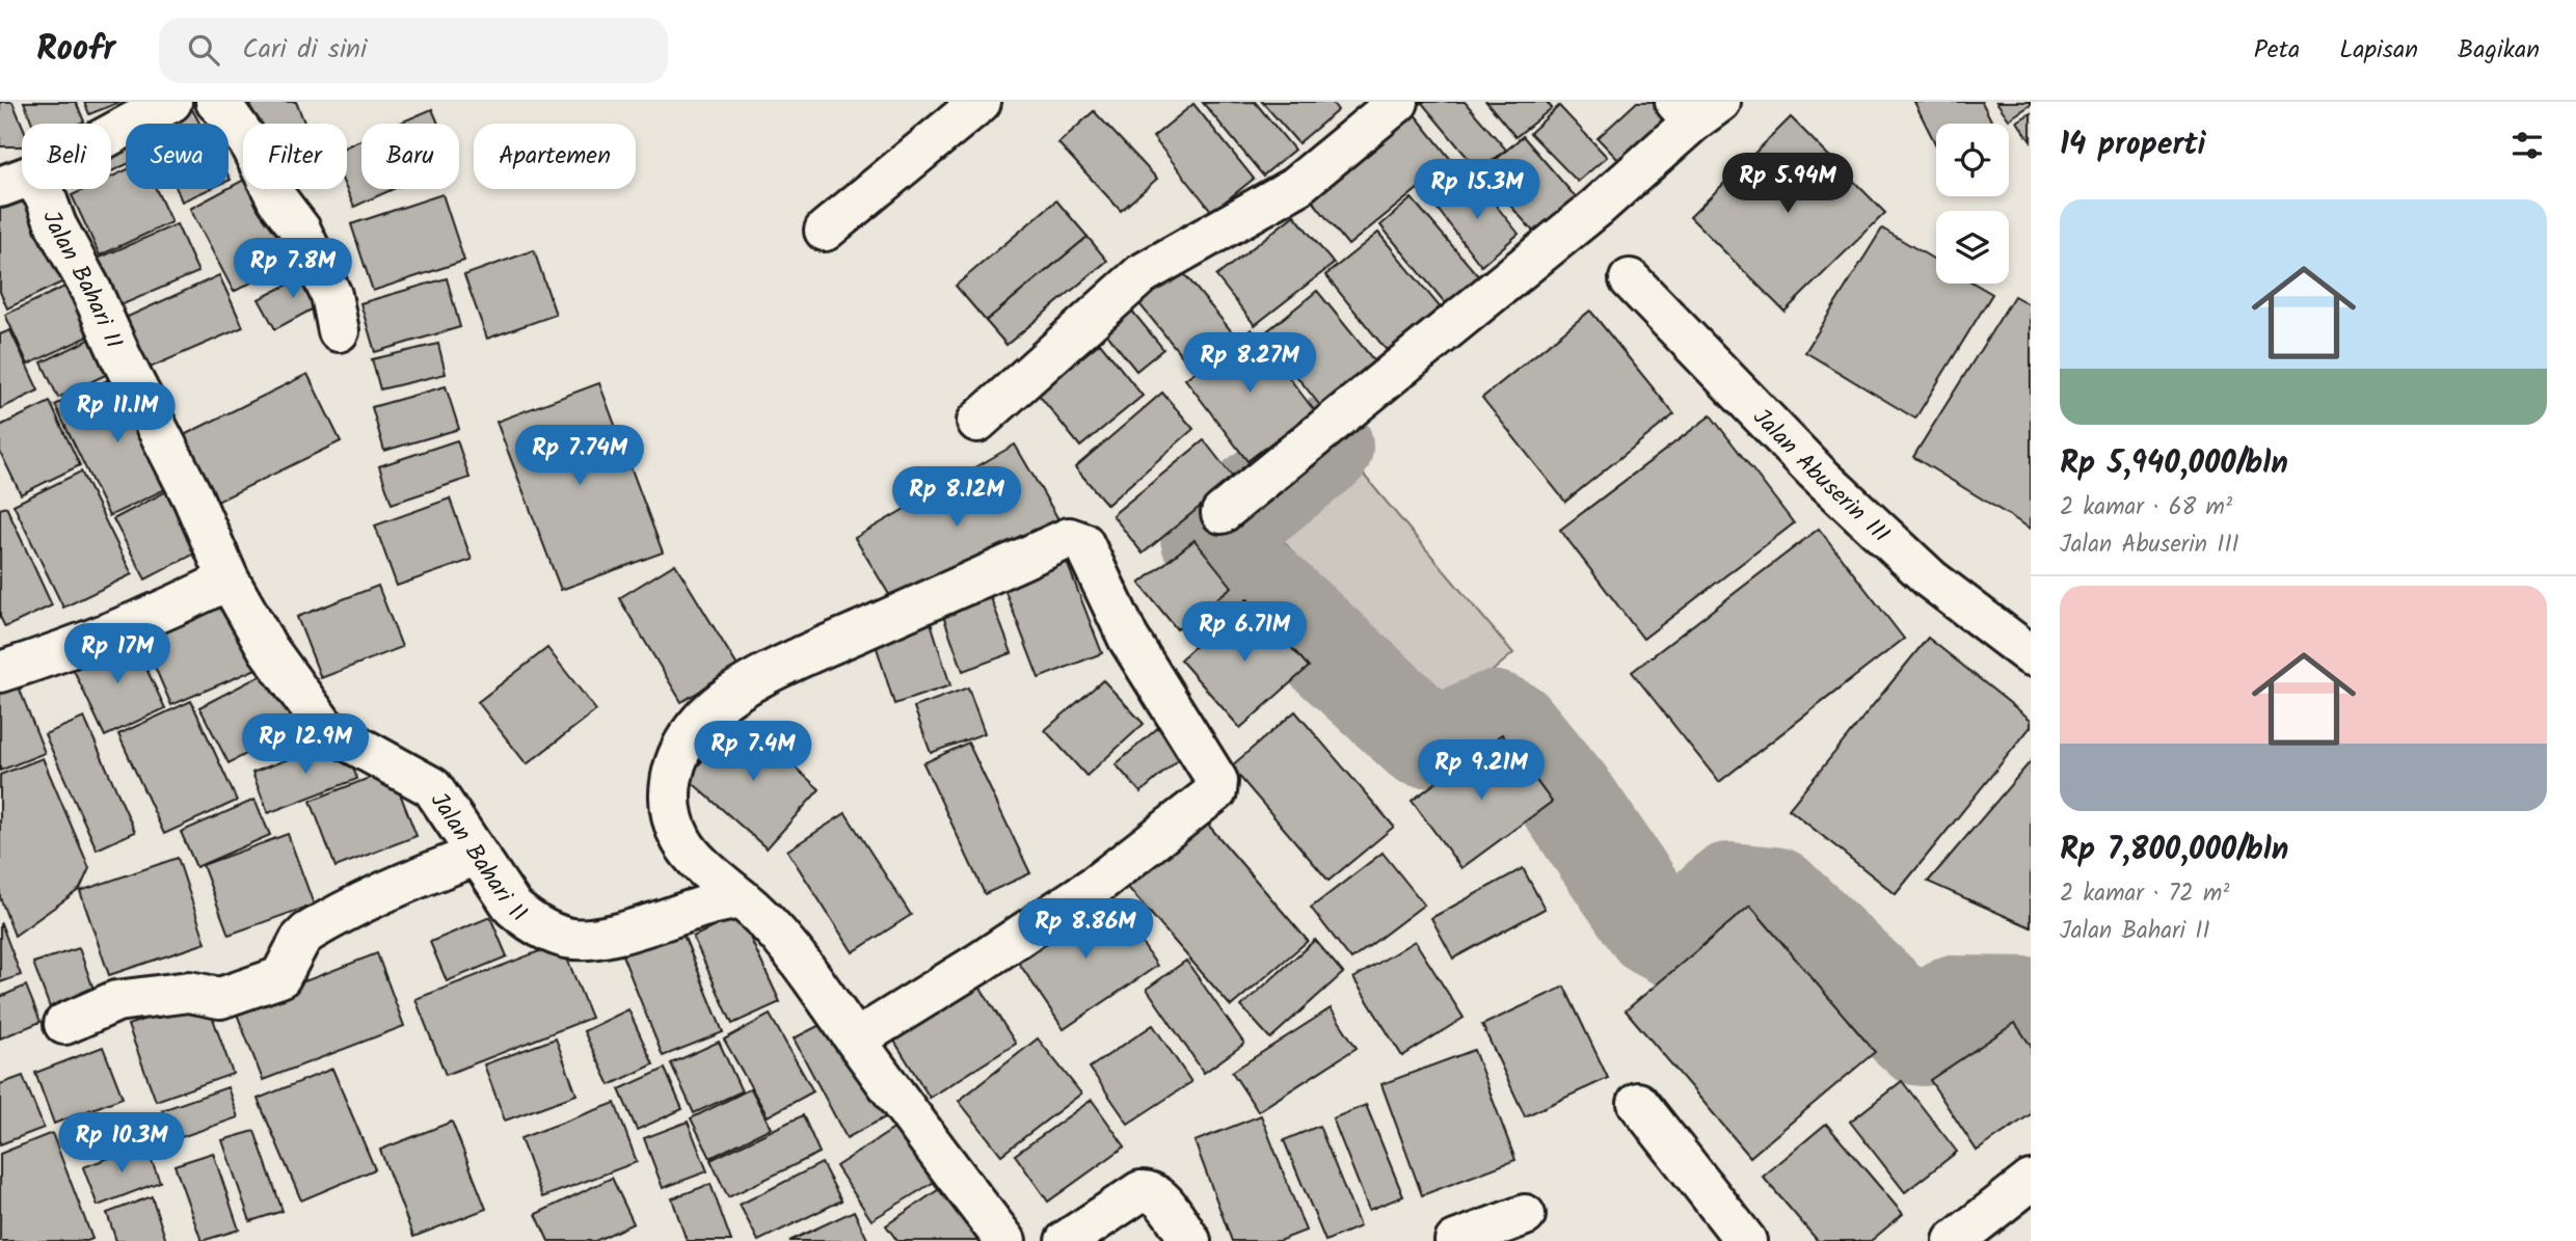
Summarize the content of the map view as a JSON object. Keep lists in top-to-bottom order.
{
  "streets": {
    "street": ["Jalan Bahari II", "Jalan Abuserin III"]
  },
  "page": {
    "header": "Roofr",
    "search": "Cari di sini",
    "nav": ["Peta", "Lapisan", "Bagikan"],
    "heading": "14 properti",
    "chip": [
      "Beli",
      "Sewa",
      "Filter",
      "Baru",
      "Apartemen"
    ],
    "price": [
      "Rp 5.94M",
      "Rp 15.3M",
      "Rp 7.8M",
      "Rp 8.27M",
      "Rp 11.1M",
      "Rp 7.74M",
      "Rp 8.12M",
      "Rp 6.71M",
      "Rp 17M",
      "Rp 12.9M",
      "Rp 7.4M",
      "Rp 9.21M",
      "Rp 8.86M",
      "Rp 10.3M"
    ],
    "list": [
      {
        "name": "Rp 5,940,000/bln",
        "note": "2 kamar · 68 m² · Jalan Abuserin III"
      },
      {
        "name": "Rp 7,800,000/bln",
        "note": "2 kamar · 72 m² · Jalan Bahari II"
      }
    ]
  }
}
